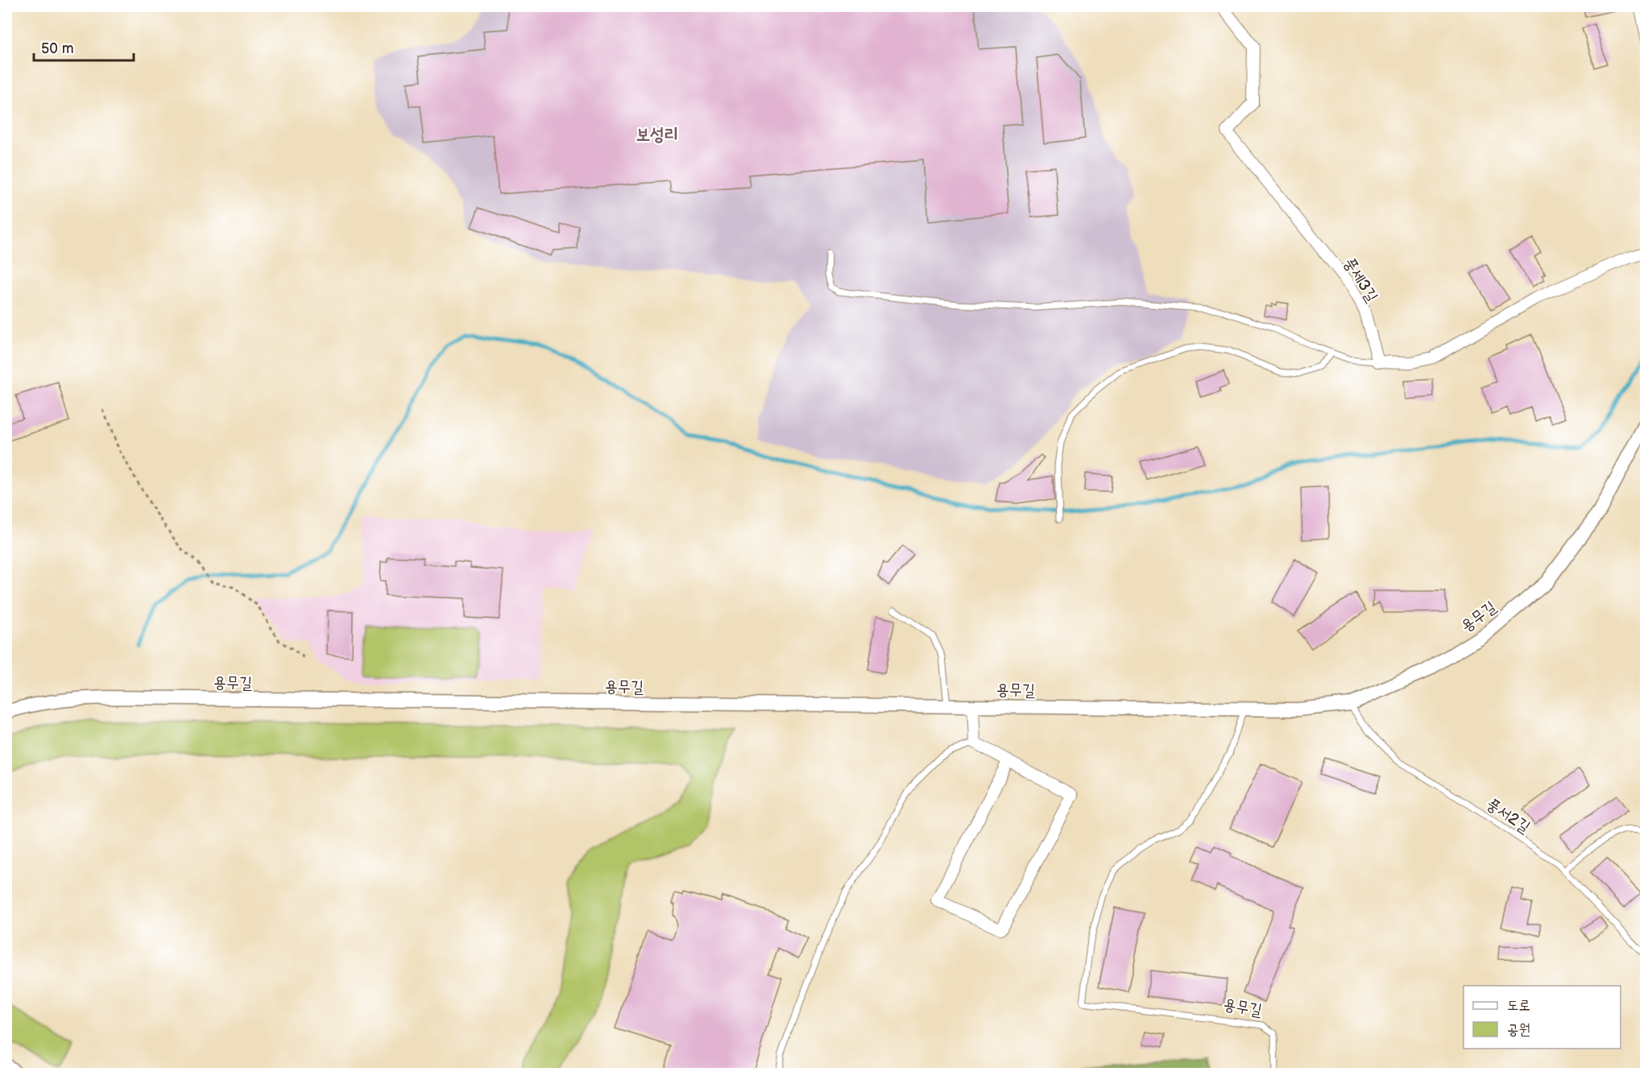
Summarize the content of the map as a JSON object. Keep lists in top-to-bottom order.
{
  "streets": {
    "street": ["풍세3길", "용무길"],
    "lane": ["풍서2길"]
  },
  "crossings": [
    ["용무길", "풍서2길"]
  ],
  "districts": ["보성리"],
  "legend": ["도로", "공원"],
  "scale_bar": "50 m"
}
